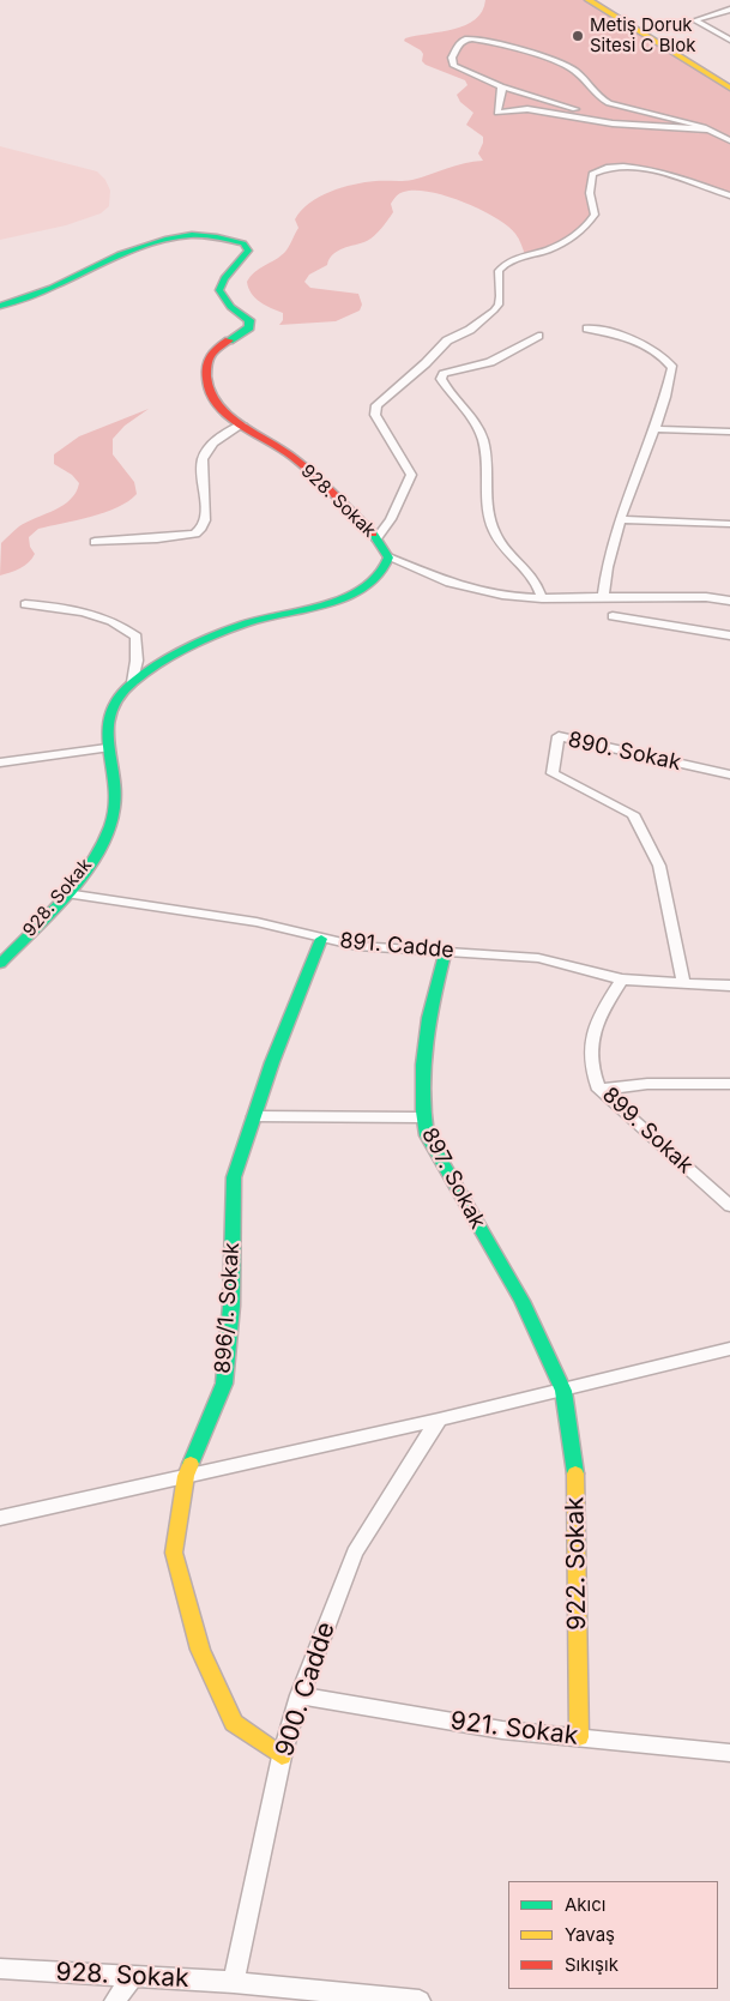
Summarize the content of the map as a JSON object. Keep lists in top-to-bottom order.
{
  "streets": {
    "street": [
      "928. Sokak",
      "890. Sokak",
      "891. Cadde",
      "899. Sokak",
      "897. Sokak",
      "896/1. Sokak",
      "922. Sokak",
      "900. Cadde",
      "921. Sokak"
    ]
  },
  "crossings": [
    ["928. Sokak", "891. Cadde"],
    ["928. Sokak", "900. Cadde"],
    ["890. Sokak", "891. Cadde"],
    ["891. Cadde", "899. Sokak"],
    ["891. Cadde", "897. Sokak"],
    ["891. Cadde", "896/1. Sokak"],
    ["897. Sokak", "922. Sokak"],
    ["896/1. Sokak", "900. Cadde"],
    ["922. Sokak", "921. Sokak"],
    ["900. Cadde", "921. Sokak"]
  ],
  "places": ["Metiş Doruk Sitesi C Blok"],
  "legend": ["Akıcı", "Yavaş", "Sıkışık"]
}
